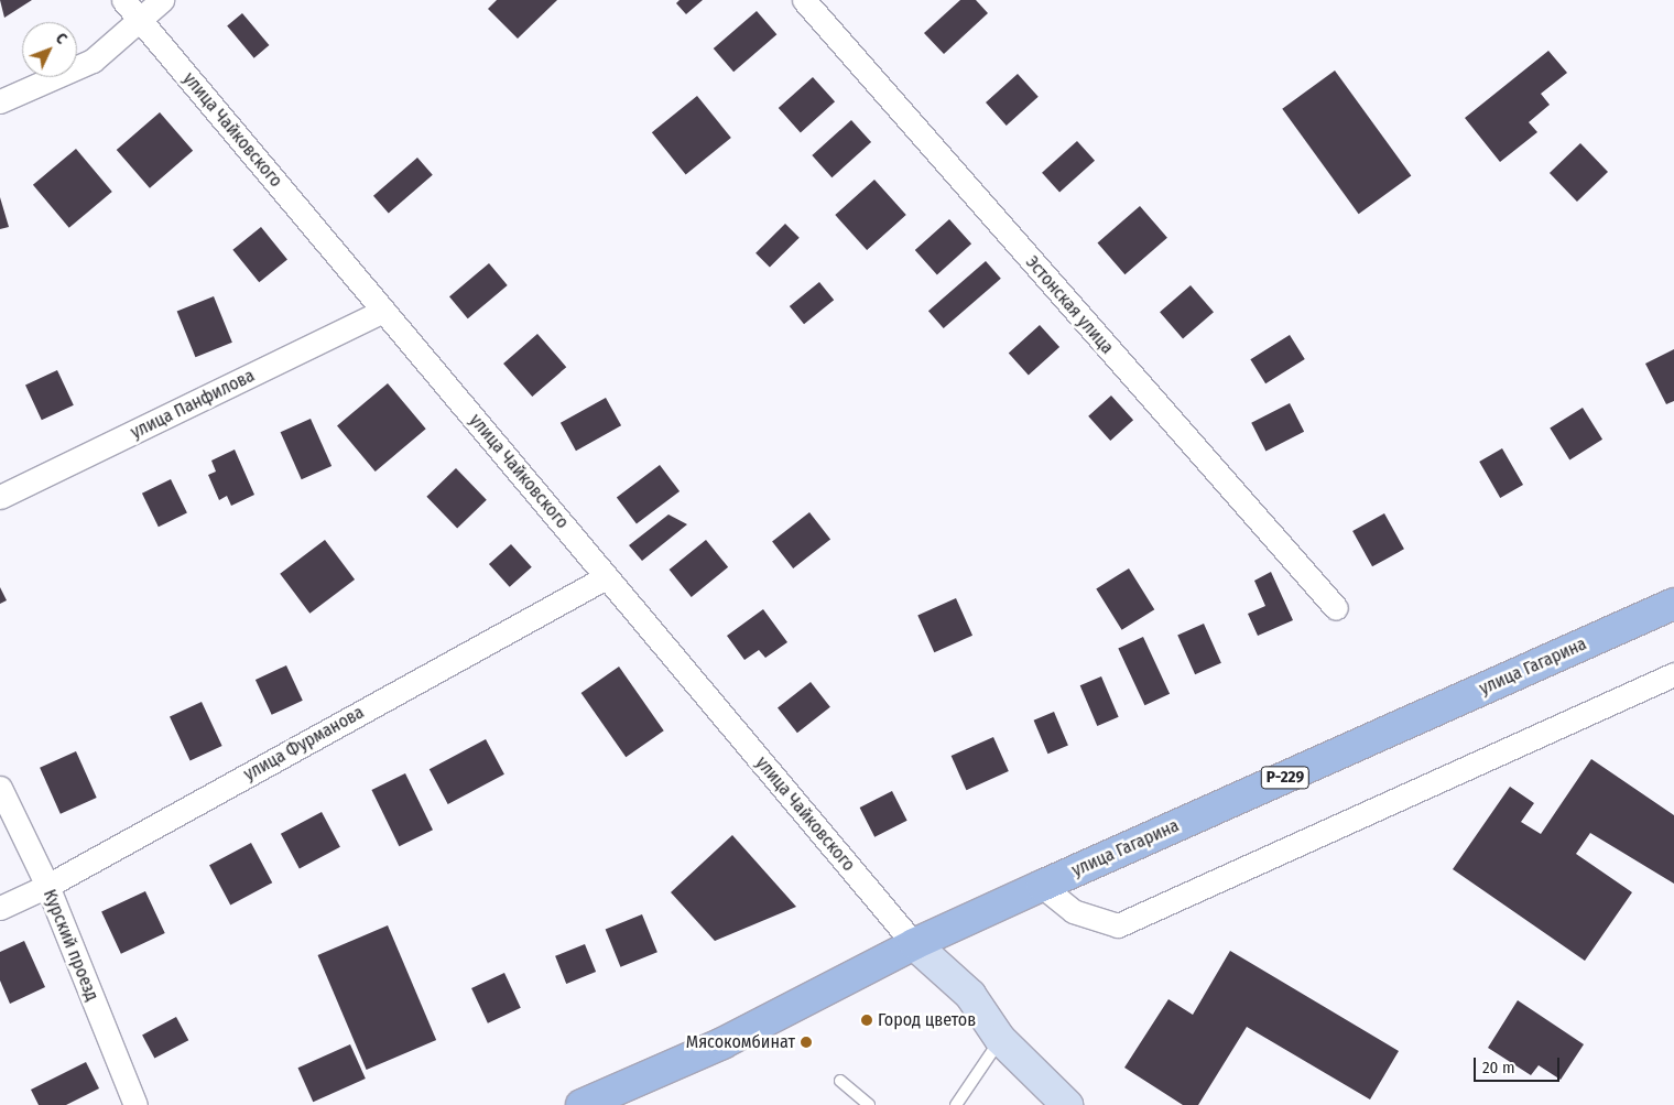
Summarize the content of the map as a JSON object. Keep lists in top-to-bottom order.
{
  "streets": {
    "main road": ["улица Гагарина", "Р-229"],
    "street": [
      "улица Чайковского",
      "Эстонская улица",
      "улица Панфилова",
      "улица Фурманова",
      "Курский проезд"
    ]
  },
  "crossings": [
    ["улица Чайковского", "улица Панфилова"],
    ["улица Чайковского", "улица Гагарина"],
    ["улица Чайковского", "улица Фурманова"],
    ["улица Фурманова", "Курский проезд"]
  ],
  "places": ["Город цветов", "Мясокомбинат"],
  "scale_bar": "20 m",
  "north": "top right"
}
